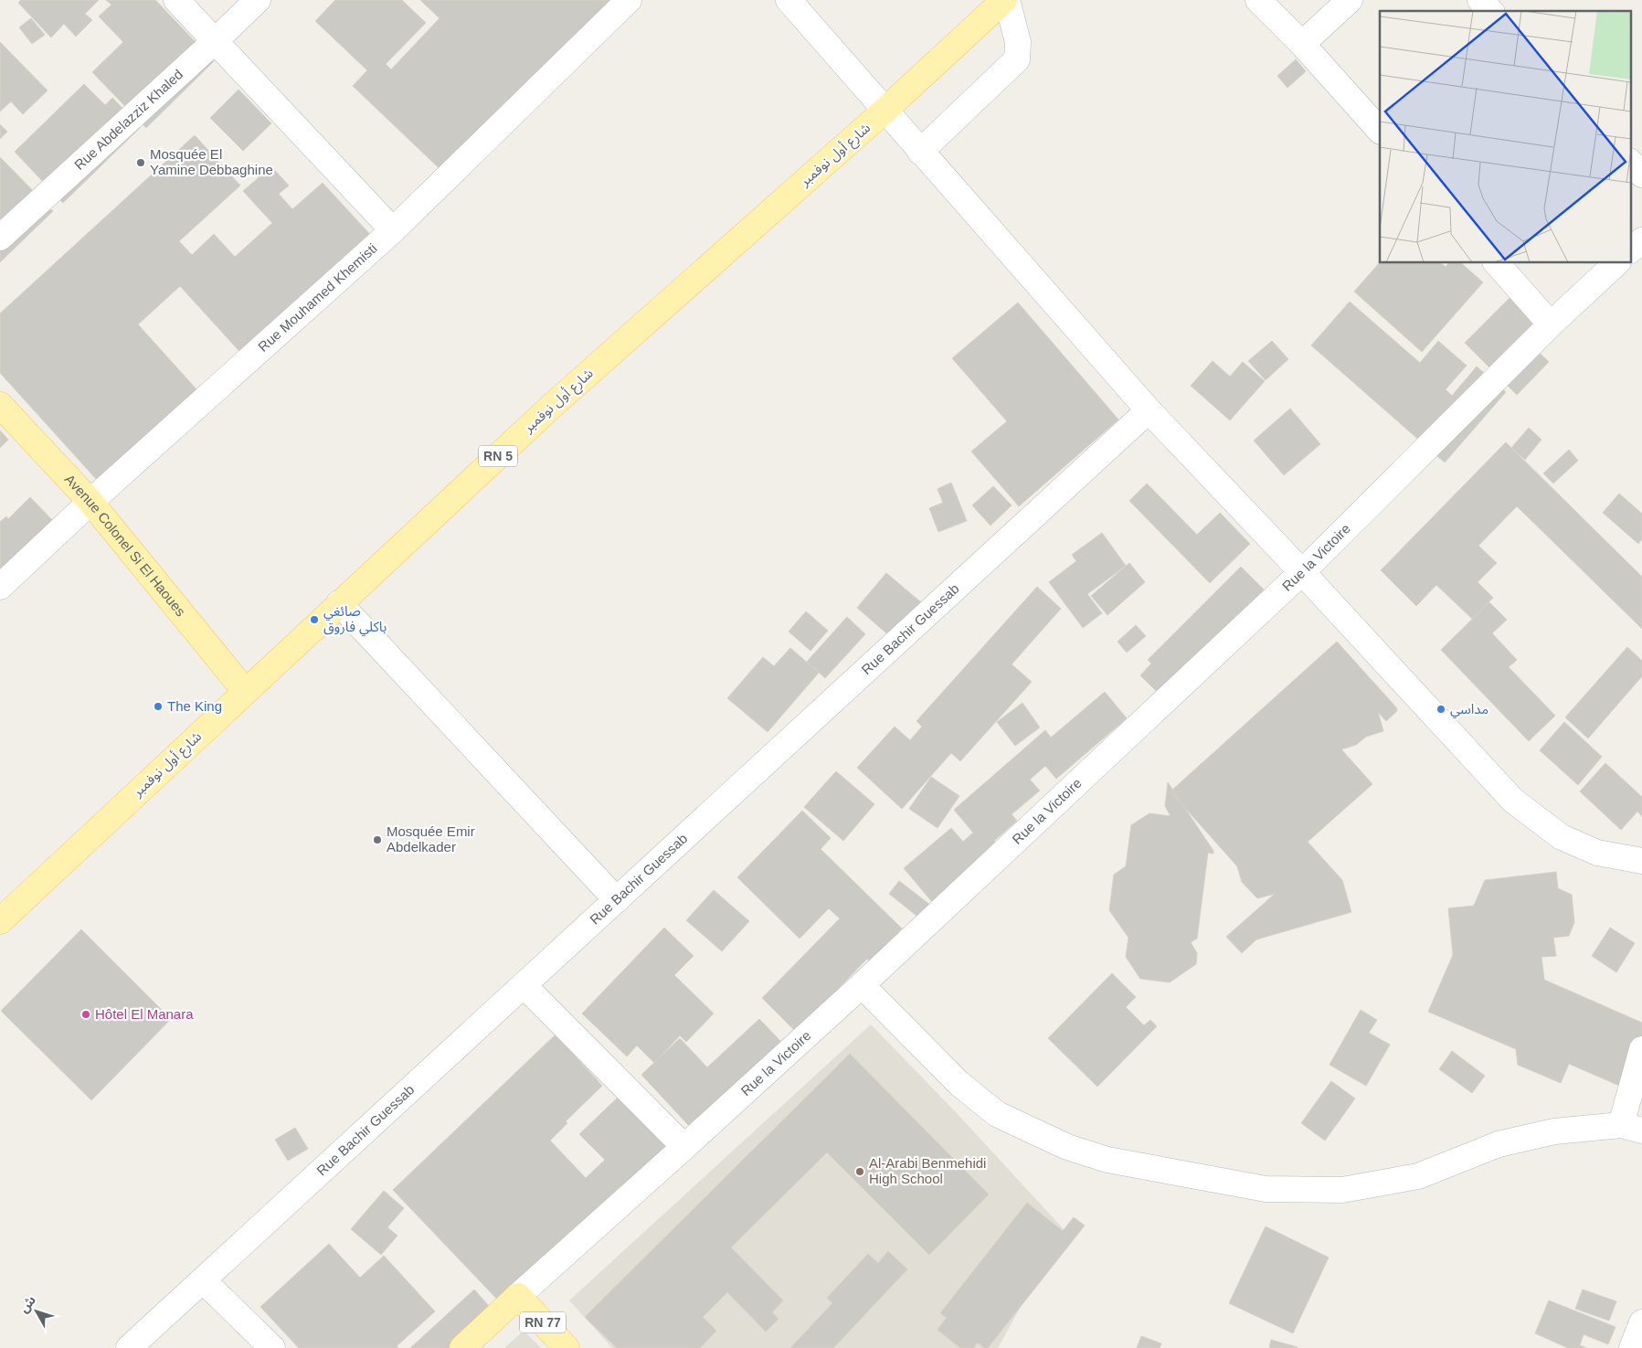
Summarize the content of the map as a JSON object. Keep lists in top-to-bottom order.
{
  "streets": {
    "main road": [
      "شارع أول نوفمبر",
      "RN 5",
      "Avenue Colonel Si El Haoues",
      "Rue la Victoire",
      "RN 77"
    ],
    "street": ["Rue Abdelazziz Khaled", "Rue Mouhamed Khemisti", "Rue Bachir Guessab"]
  },
  "crossings": [
    ["شارع أول نوفمبر", "Avenue Colonel Si El Haoues"],
    ["Rue Mouhamed Khemisti", "Avenue Colonel Si El Haoues"],
    ["Rue la Victoire", "RN 77"]
  ],
  "places": [
    "Mosquée El Yamine Debbaghine",
    "صائغي باكلي فاروق",
    "The King",
    "مداسي",
    "Mosquée Emir Abdelkader",
    "Hôtel El Manara",
    "Al-Arabi Benmehidi High School"
  ],
  "north": "top left"
}
